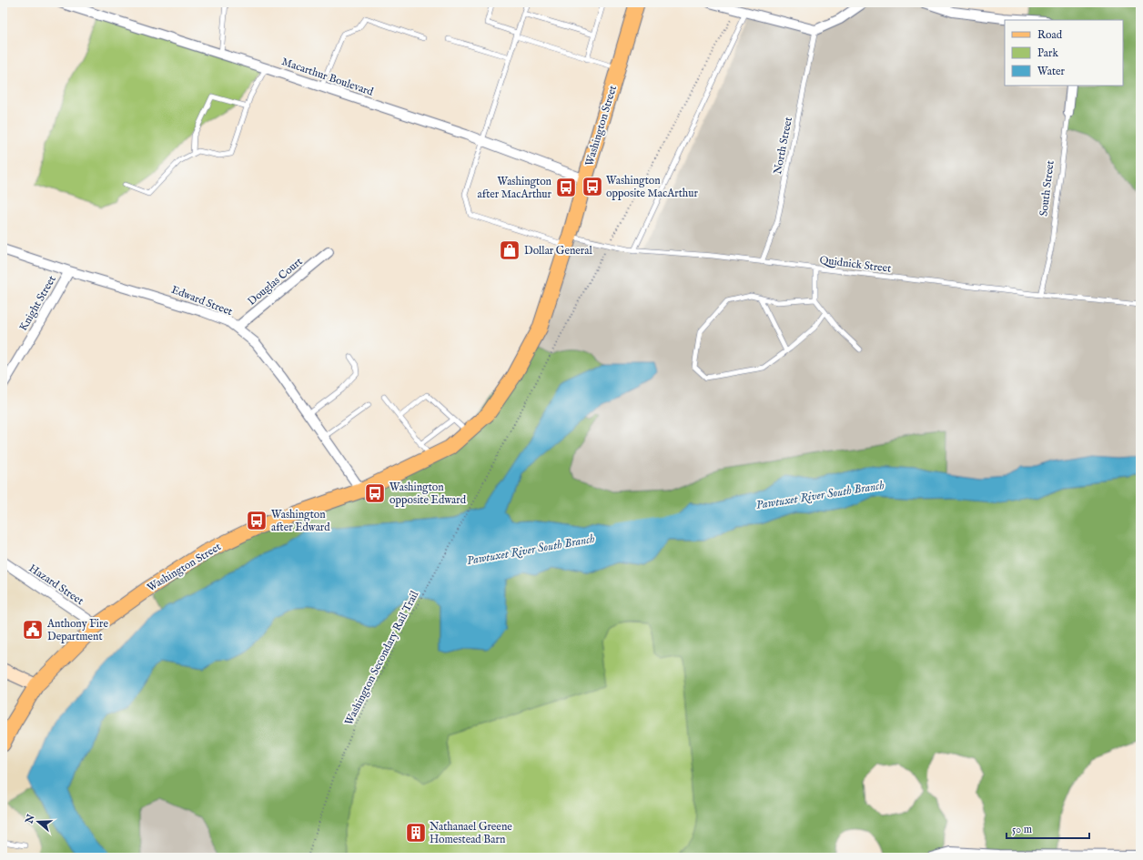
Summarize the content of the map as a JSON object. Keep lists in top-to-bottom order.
{
  "streets": {
    "main road": ["Washington Street"],
    "street": [
      "Macarthur Boulevard",
      "South Street",
      "Douglas Court",
      "Edward Street",
      "Knight Street",
      "Hazard Street"
    ],
    "lane": ["North Street", "Quidnick Street"],
    "path": ["Washington Secondary Rail Trail"]
  },
  "crossings": [
    ["Macarthur Boulevard", "Washington Street"],
    ["Macarthur Boulevard", "Quidnick Street"],
    ["Washington Street", "Quidnick Street"],
    ["Washington Street", "Edward Street"],
    ["Washington Street", "Hazard Street"],
    ["North Street", "Quidnick Street"],
    ["South Street", "Quidnick Street"],
    ["Douglas Court", "Edward Street"],
    ["Edward Street", "Knight Street"]
  ],
  "water": ["Pawtuxet River South Branch"],
  "places": {
    "bus stop": [
      "Washington opposite MacArthur",
      "Washington after MacArthur",
      "Washington opposite Edward",
      "Washington after Edward"
    ],
    "shop": ["Dollar General"],
    "public building": ["Anthony Fire Department"],
    "building": ["Nathanael Greene Homestead Barn"]
  },
  "legend": ["Road", "Park", "Water"],
  "scale_bar": "50 m",
  "north": "left"
}
